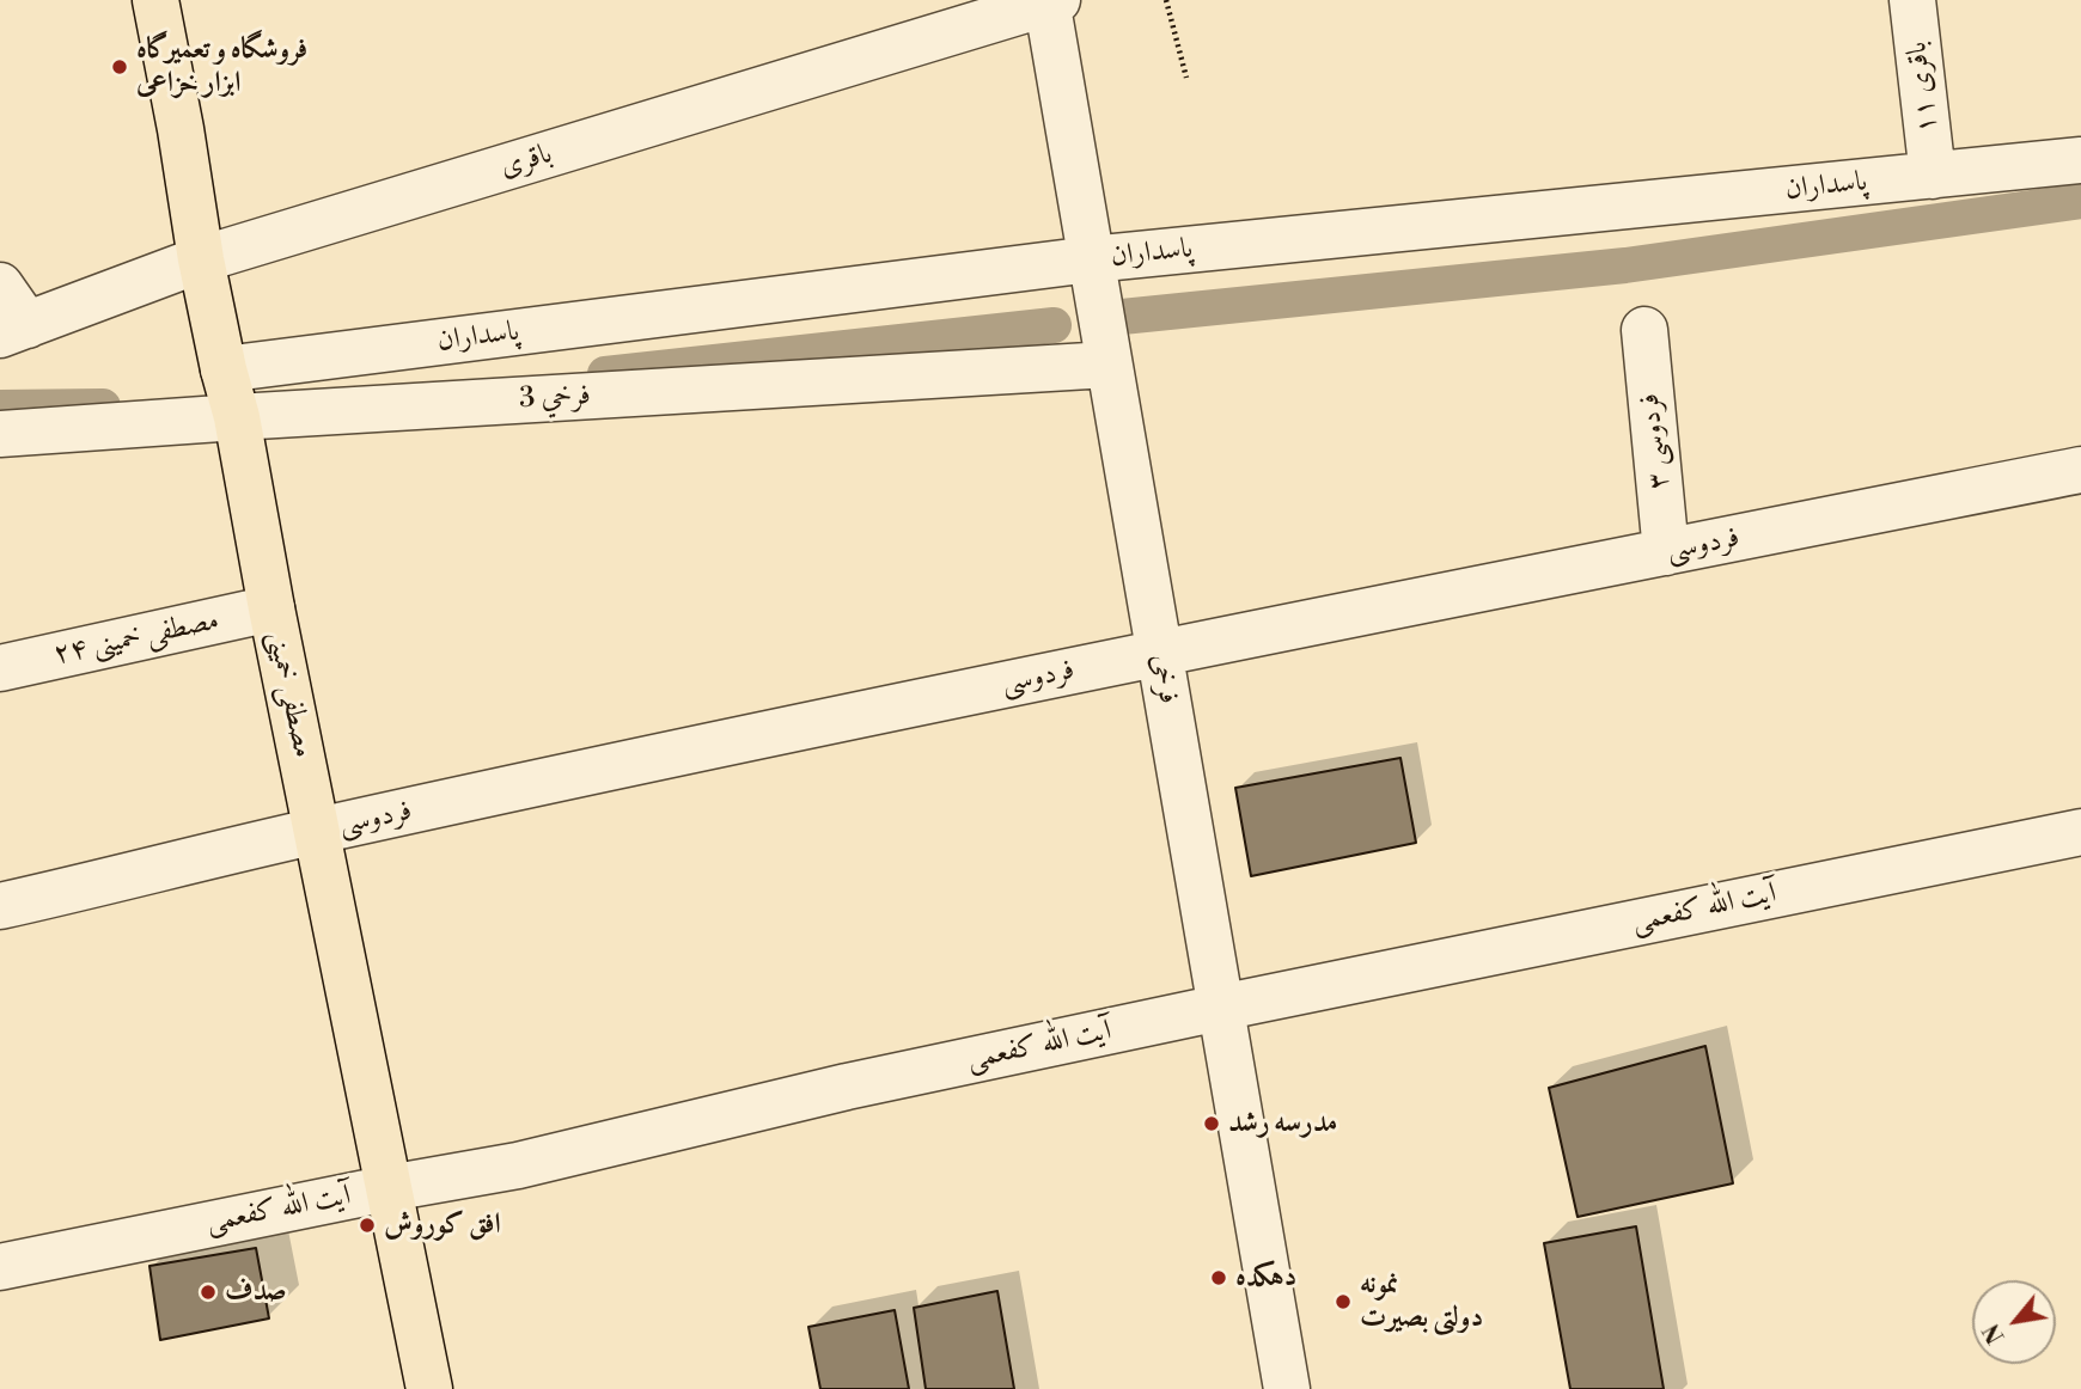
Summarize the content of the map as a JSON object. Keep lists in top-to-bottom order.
{
  "streets": {
    "main road": ["مصطفی خمینی"],
    "street": [
      "باقری ۱۱",
      "باقری",
      "پاسداران",
      "فرخي 3",
      "فردوسی ۳",
      "فردوسی",
      "مصطفی خمینی ۲۴",
      "فرخی",
      "آیت الله کفعمی"
    ]
  },
  "crossings": [
    ["باقری ۱۱", "پاسداران"],
    ["باقری", "فرخی"],
    ["باقری", "مصطفی خمینی"],
    ["پاسداران", "فرخی"],
    ["پاسداران", "مصطفی خمینی"],
    ["فرخي 3", "فرخی"],
    ["فرخي 3", "مصطفی خمینی"],
    ["فردوسی ۳", "فردوسی"],
    ["فردوسی", "فرخی"],
    ["فردوسی", "مصطفی خمینی"],
    ["مصطفی خمینی ۲۴", "مصطفی خمینی"],
    ["فرخی", "آیت الله کفعمی"],
    ["مصطفی خمینی", "آیت الله کفعمی"]
  ],
  "places": [
    "فروشگاه و تعمیرگاه ابزار خزاعی",
    "مدرسه رشد",
    "افق کوروش",
    "دهکده",
    "صدف",
    "نمونه دولتی بصیرت"
  ],
  "north": "bottom left"
}
